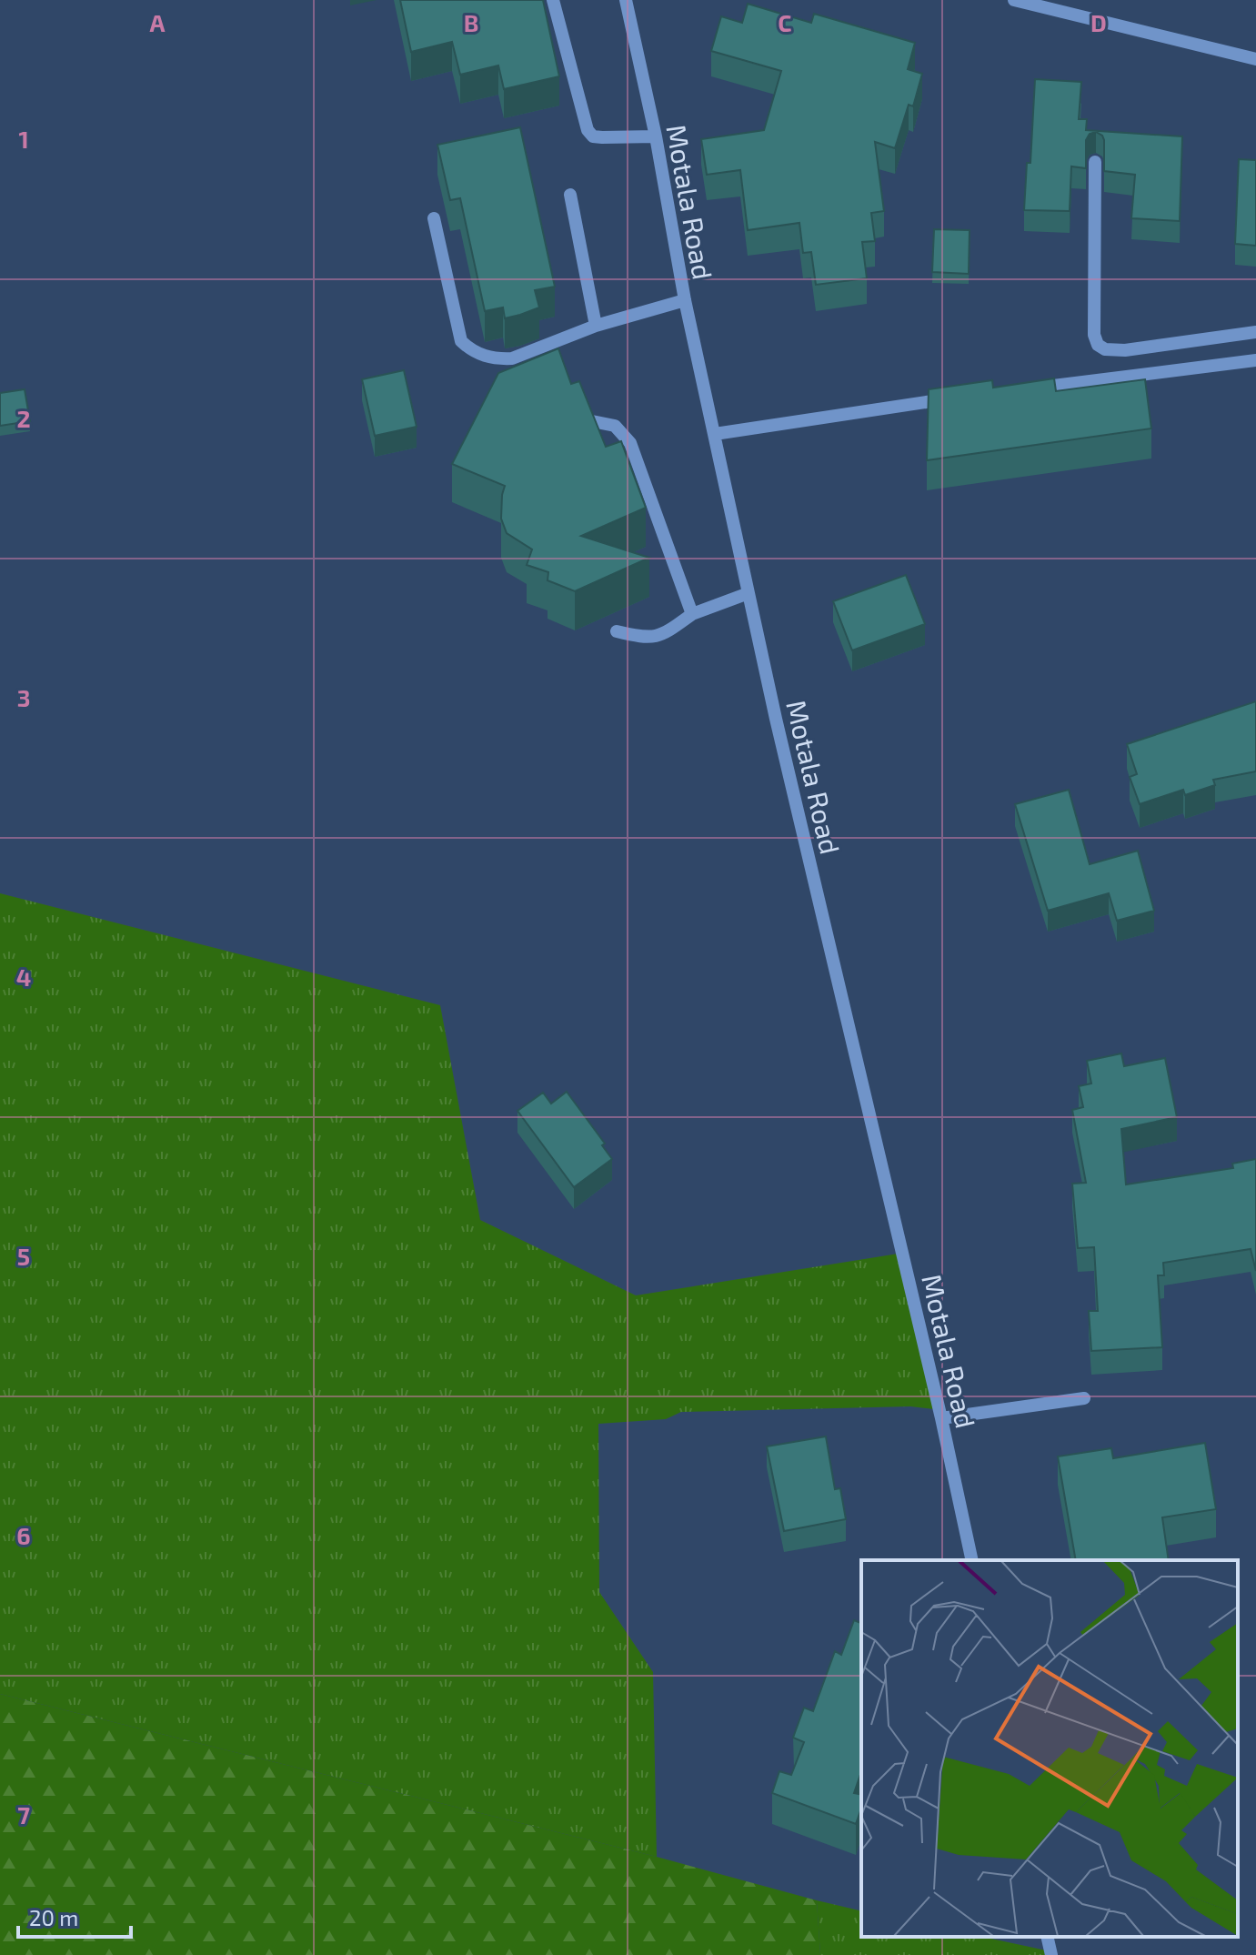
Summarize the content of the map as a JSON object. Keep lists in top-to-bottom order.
{
  "streets": {
    "street": ["Motala Road"]
  },
  "scale_bar": "20 m",
  "grid": {
    "columns": [
      "A",
      "B",
      "C",
      "D"
    ],
    "rows": [
      "1",
      "2",
      "3",
      "4",
      "5",
      "6",
      "7"
    ]
  }
}
